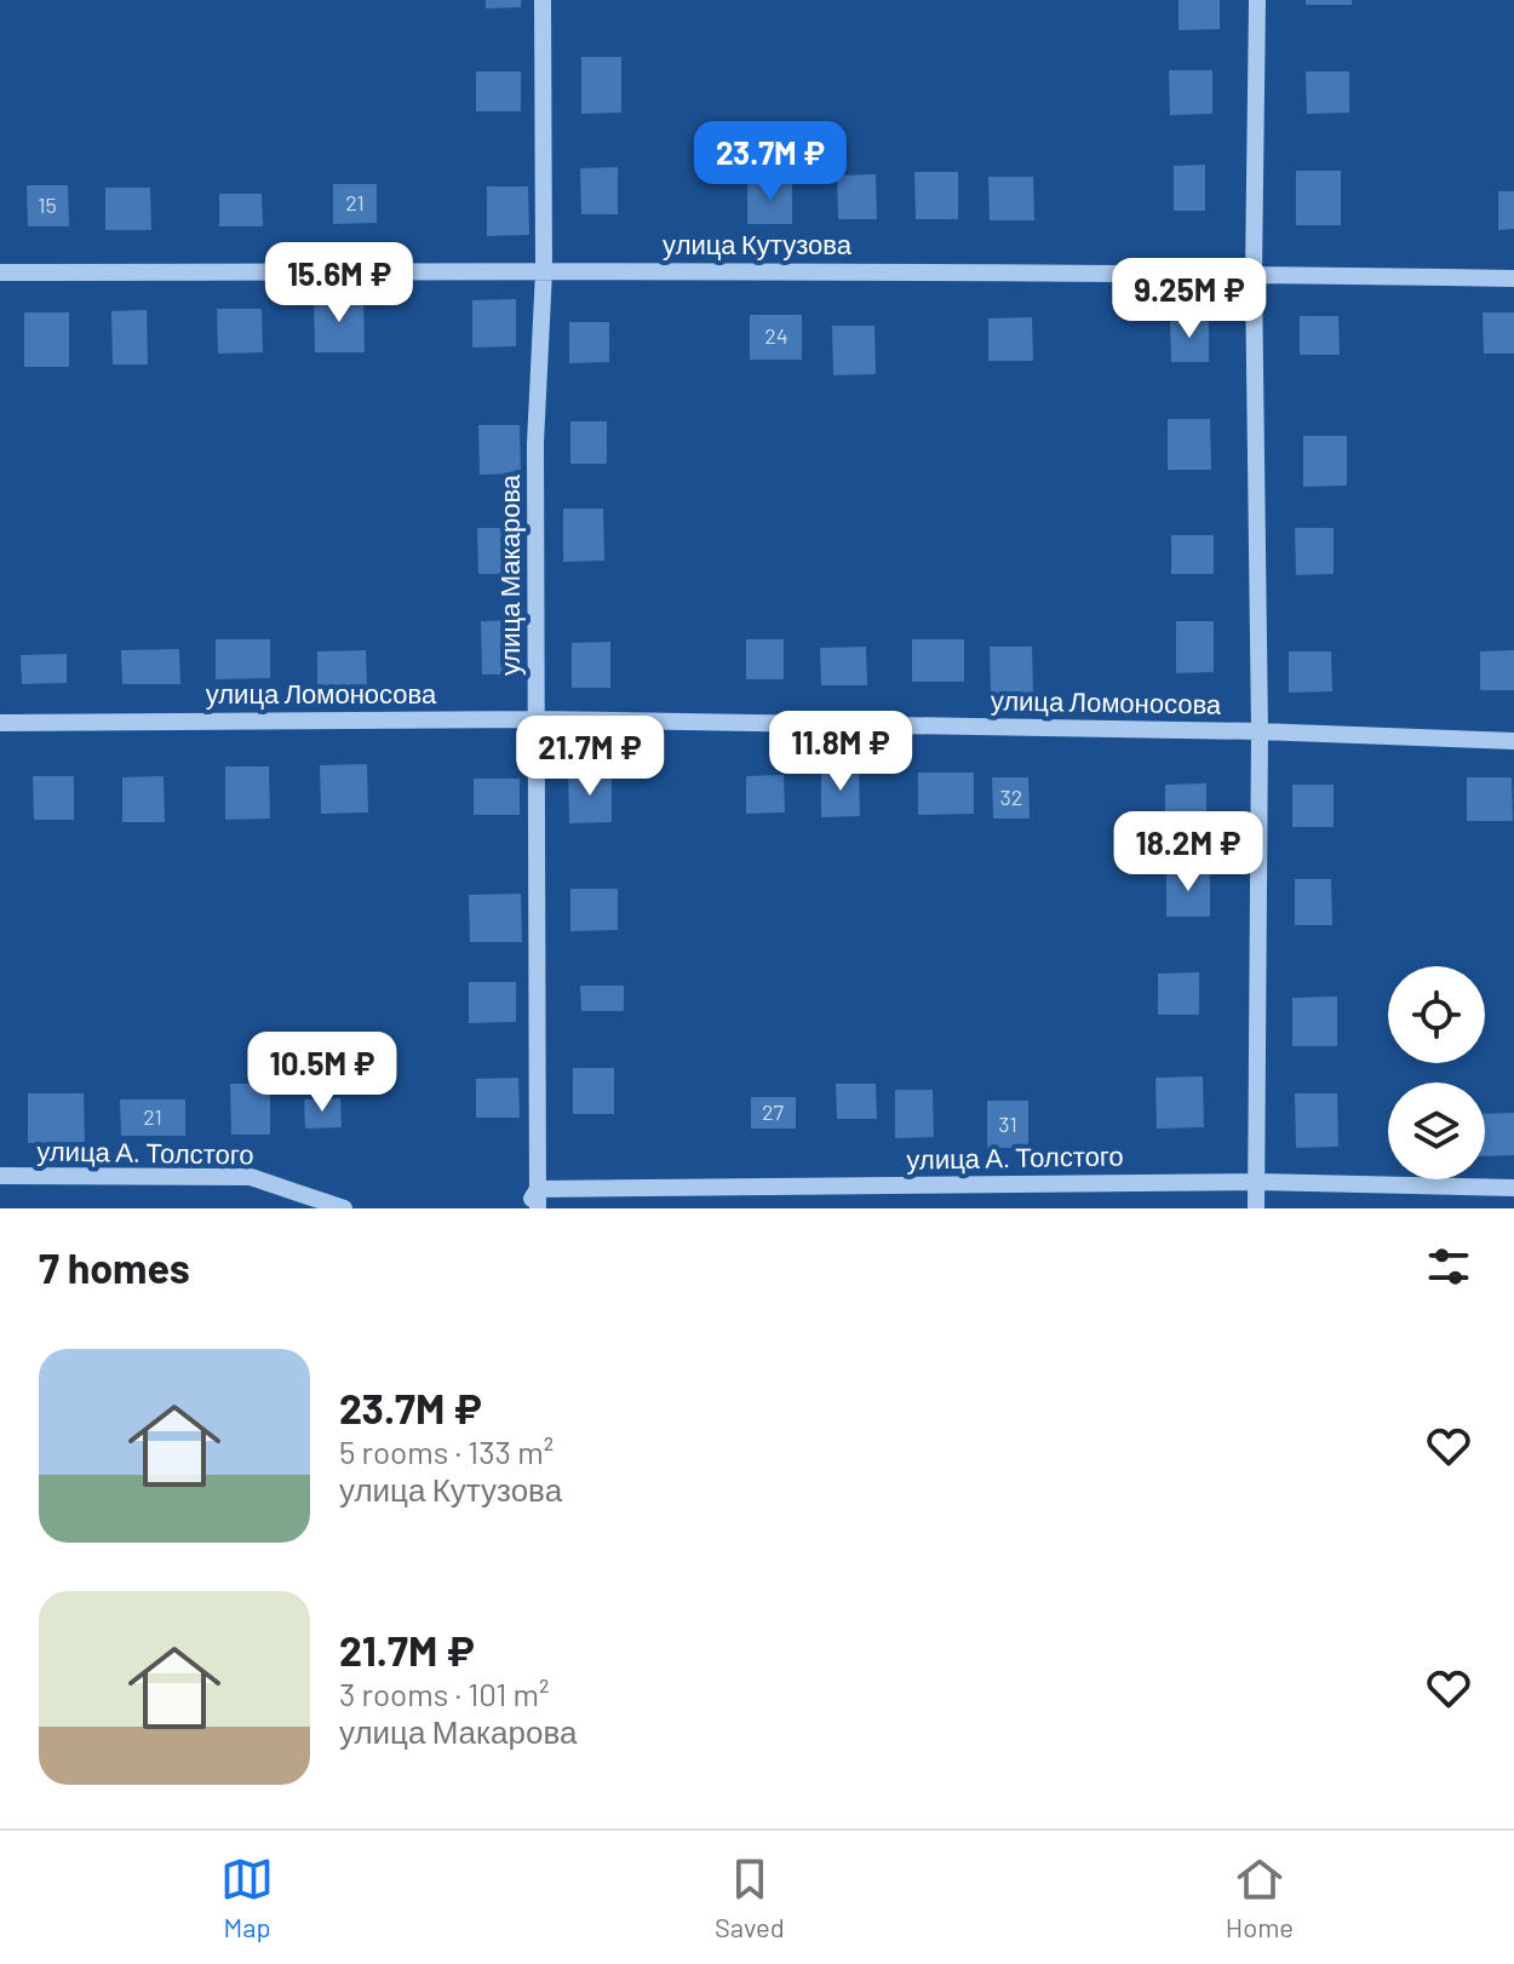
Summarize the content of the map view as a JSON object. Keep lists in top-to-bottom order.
{
  "streets": {
    "street": [
      "улица Кутузова",
      "улица Макарова",
      "улица Ломоносова",
      "улица А. Толстого"
    ]
  },
  "crossings": [
    ["улица Кутузова", "улица Макарова"],
    ["улица Макарова", "улица Ломоносова"],
    ["улица Макарова", "улица А. Толстого"]
  ],
  "house_numbers": [
    "21",
    "15",
    "24",
    "32",
    "27",
    "21",
    "31"
  ],
  "page": {
    "price": [
      "23.7M ₽",
      "15.6M ₽",
      "9.25M ₽",
      "11.8M ₽",
      "21.7M ₽",
      "18.2M ₽",
      "10.5M ₽"
    ],
    "heading": "7 homes",
    "list": [
      {
        "name": "23.7M ₽",
        "note": "5 rooms · 133 m² · улица Кутузова"
      },
      {
        "name": "21.7M ₽",
        "note": "3 rooms · 101 m² · улица Макарова"
      }
    ],
    "tabs": ["Map", "Saved", "Home"]
  }
}
